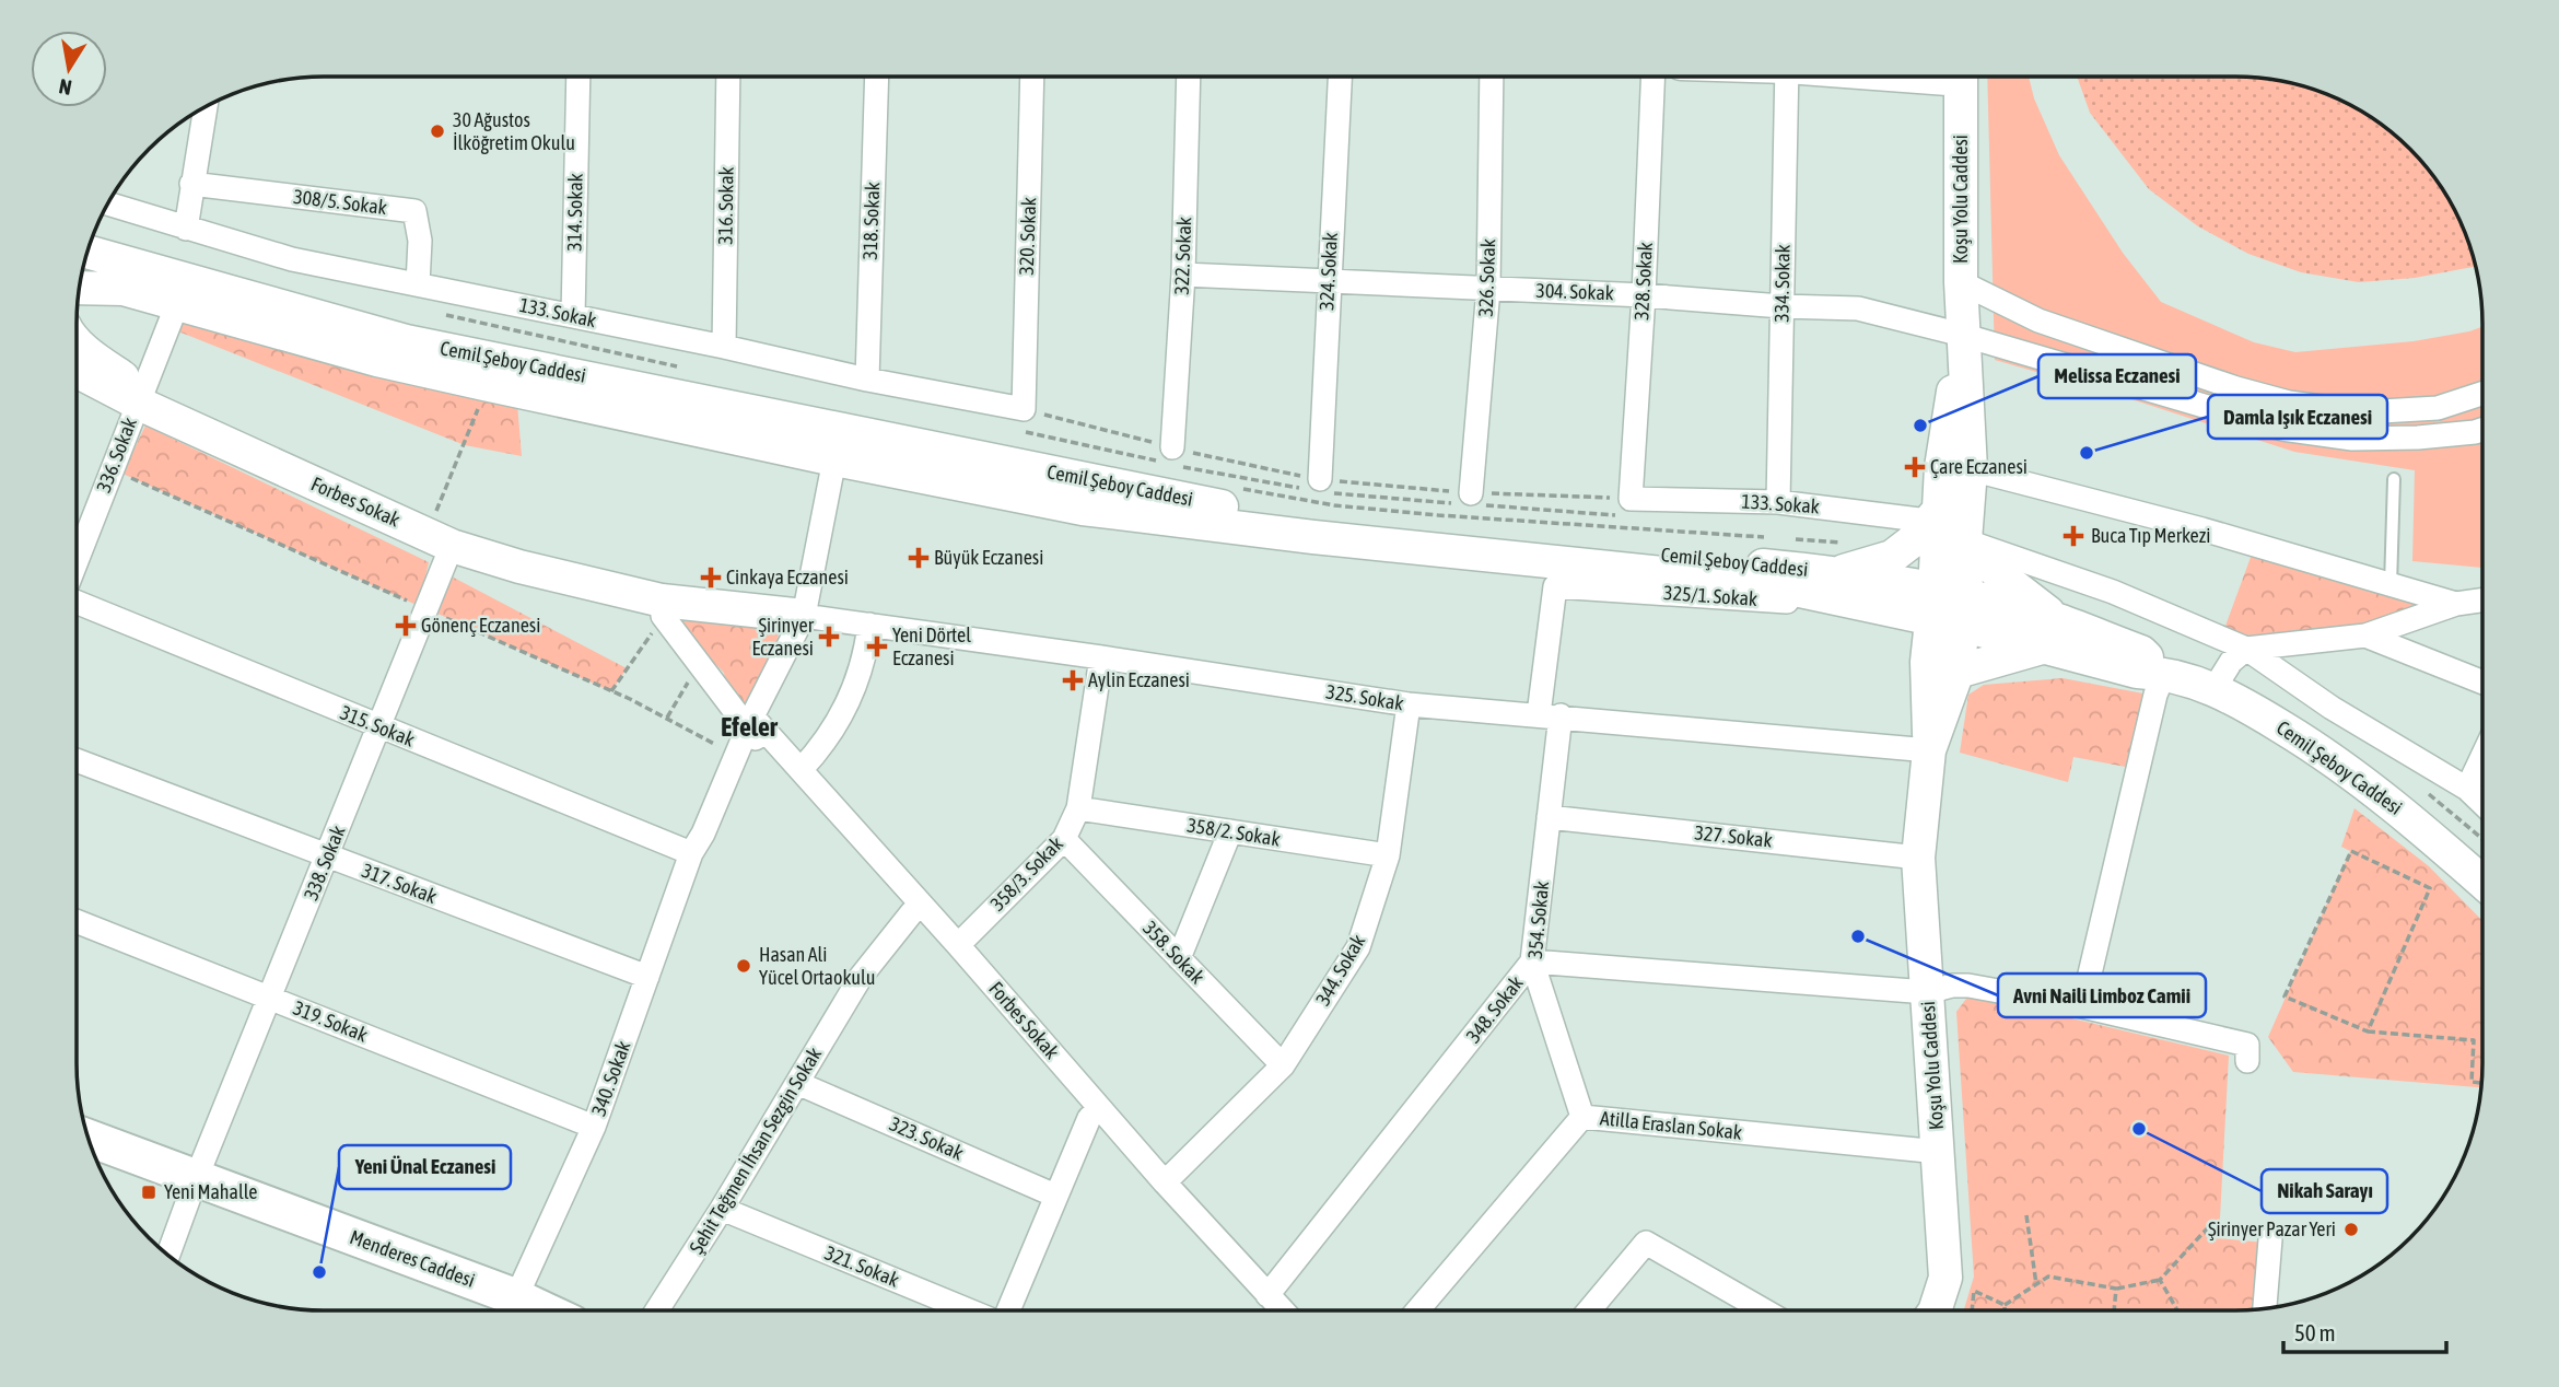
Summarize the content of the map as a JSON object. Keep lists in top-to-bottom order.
{
  "streets": {
    "main road": [
      "Koşu Yolu Caddesi",
      "Cemil Şeboy Caddesi",
      "Forbes Sokak",
      "Menderes Caddesi"
    ],
    "street": [
      "308/5. Sokak",
      "316. Sokak",
      "314. Sokak",
      "318. Sokak",
      "320. Sokak",
      "322. Sokak",
      "324. Sokak",
      "326. Sokak",
      "328. Sokak",
      "334. Sokak",
      "304. Sokak",
      "133. Sokak",
      "336. Sokak",
      "325/1. Sokak",
      "325. Sokak",
      "315. Sokak",
      "358/2. Sokak",
      "327. Sokak",
      "338. Sokak",
      "358/3. Sokak",
      "317. Sokak",
      "354. Sokak",
      "358. Sokak",
      "344. Sokak",
      "348. Sokak",
      "319. Sokak",
      "340. Sokak",
      "Atilla Eraslan Sokak",
      "323. Sokak",
      "Şehit Teğmen İhsan Sezgin Sokak",
      "321. Sokak"
    ]
  },
  "crossings": [
    ["Koşu Yolu Caddesi", "304. Sokak"],
    ["Koşu Yolu Caddesi", "133. Sokak"],
    ["Koşu Yolu Caddesi", "Cemil Şeboy Caddesi"],
    ["Koşu Yolu Caddesi", "325. Sokak"],
    ["Koşu Yolu Caddesi", "327. Sokak"],
    ["Koşu Yolu Caddesi", "348. Sokak"],
    ["Koşu Yolu Caddesi", "Atilla Eraslan Sokak"],
    ["308/5. Sokak", "133. Sokak"],
    ["316. Sokak", "133. Sokak"],
    ["314. Sokak", "133. Sokak"],
    ["318. Sokak", "133. Sokak"],
    ["320. Sokak", "133. Sokak"],
    ["322. Sokak", "304. Sokak"],
    ["324. Sokak", "304. Sokak"],
    ["326. Sokak", "304. Sokak"],
    ["328. Sokak", "304. Sokak"],
    ["328. Sokak", "133. Sokak"],
    ["334. Sokak", "304. Sokak"],
    ["334. Sokak", "133. Sokak"],
    ["Cemil Şeboy Caddesi", "336. Sokak"],
    ["Cemil Şeboy Caddesi", "325/1. Sokak"],
    ["336. Sokak", "Forbes Sokak"],
    ["Forbes Sokak", "325. Sokak"],
    ["Forbes Sokak", "338. Sokak"],
    ["Forbes Sokak", "358/3. Sokak"],
    ["Forbes Sokak", "344. Sokak"],
    ["Forbes Sokak", "348. Sokak"],
    ["Forbes Sokak", "Şehit Teğmen İhsan Sezgin Sokak"],
    ["325/1. Sokak", "354. Sokak"],
    ["325. Sokak", "358/3. Sokak"],
    ["325. Sokak", "354. Sokak"],
    ["325. Sokak", "344. Sokak"],
    ["315. Sokak", "338. Sokak"],
    ["315. Sokak", "340. Sokak"],
    ["358/2. Sokak", "358/3. Sokak"],
    ["358/2. Sokak", "344. Sokak"],
    ["327. Sokak", "354. Sokak"],
    ["338. Sokak", "317. Sokak"],
    ["338. Sokak", "319. Sokak"],
    ["338. Sokak", "Menderes Caddesi"],
    ["358/3. Sokak", "358. Sokak"],
    ["317. Sokak", "340. Sokak"],
    ["354. Sokak", "348. Sokak"],
    ["354. Sokak", "Atilla Eraslan Sokak"],
    ["358. Sokak", "344. Sokak"],
    ["319. Sokak", "340. Sokak"],
    ["340. Sokak", "Menderes Caddesi"],
    ["323. Sokak", "Şehit Teğmen İhsan Sezgin Sokak"],
    ["Şehit Teğmen İhsan Sezgin Sokak", "321. Sokak"]
  ],
  "districts": ["Efeler"],
  "places": {
    "other": [
      "30 Ağustos İlköğretim Okulu",
      "Melissa Eczanesi",
      "Damla Işık Eczanesi",
      "Avni Naili Limboz Camii",
      "Hasan Ali Yücel Ortaokulu",
      "Nikah Sarayı",
      "Şirinyer Pazar Yeri",
      "Yeni Ünal Eczanesi"
    ],
    "health": [
      "Çare Eczanesi",
      "Buca Tıp Merkezi",
      "Büyük Eczanesi",
      "Cinkaya Eczanesi",
      "Gönenç Eczanesi",
      "Şirinyer Eczanesi",
      "Yeni Dörtel Eczanesi",
      "Aylin Eczanesi"
    ],
    "transit": ["Yeni Mahalle"]
  },
  "scale_bar": "50 m",
  "north": "bottom"
}
